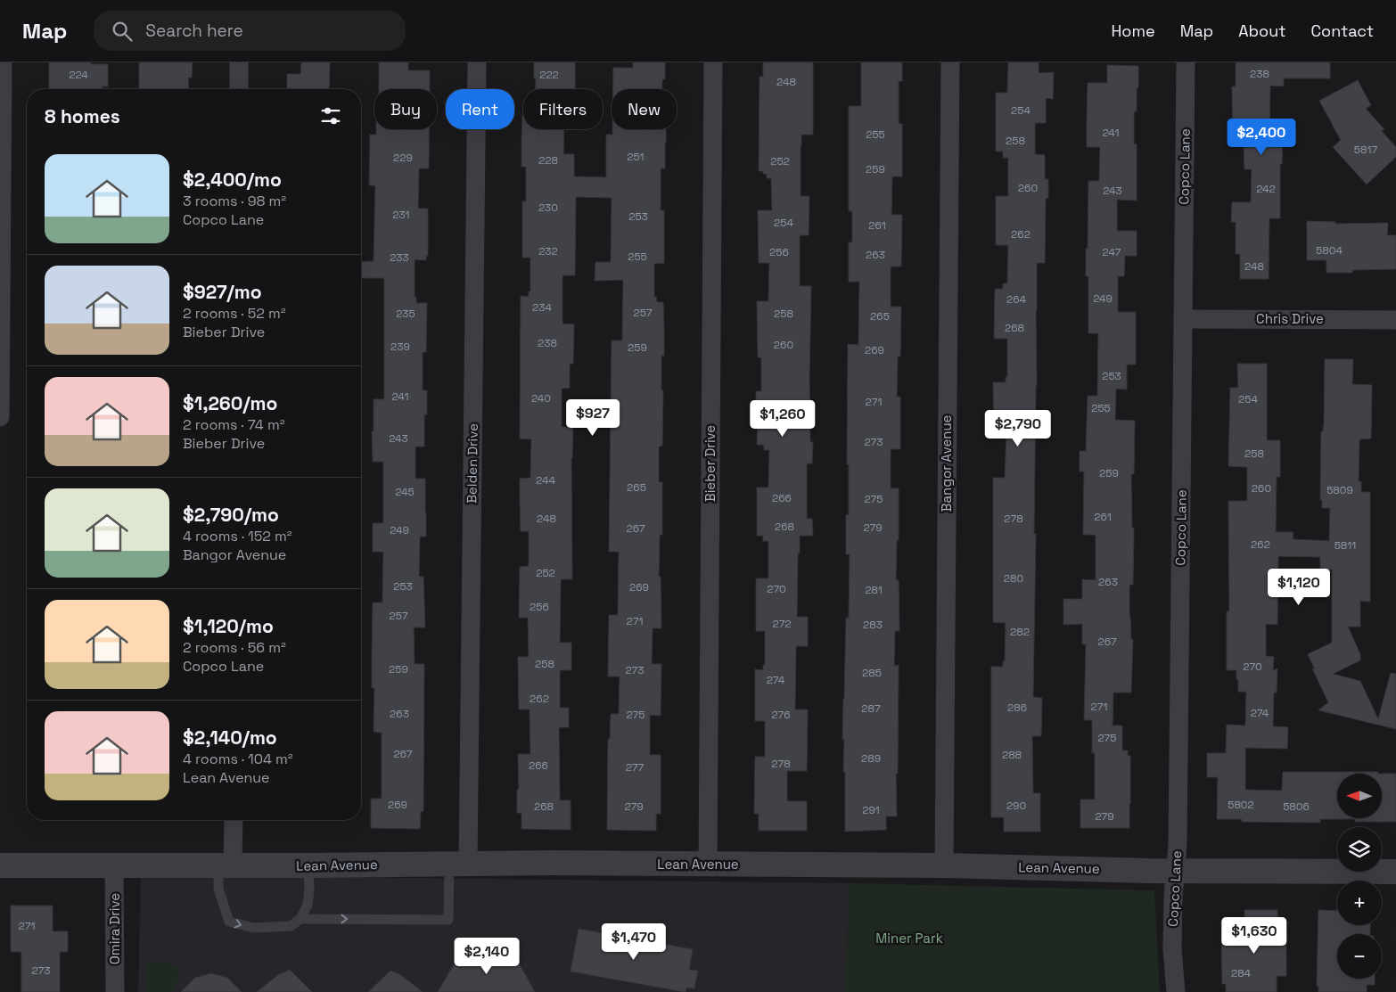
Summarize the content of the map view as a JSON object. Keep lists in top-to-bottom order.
{
  "streets": {
    "street": [
      "Copco Lane",
      "Chris Drive",
      "Belden Drive",
      "Bieber Drive",
      "Bangor Avenue",
      "Lean Avenue",
      "Omira Drive"
    ]
  },
  "crossings": [
    ["Copco Lane", "Chris Drive"],
    ["Copco Lane", "Lean Avenue"],
    ["Belden Drive", "Lean Avenue"],
    ["Bieber Drive", "Lean Avenue"],
    ["Bangor Avenue", "Lean Avenue"],
    ["Lean Avenue", "Omira Drive"]
  ],
  "parks": ["Miner Park"],
  "house_numbers": [
    "238",
    "224",
    "222",
    "248",
    "254",
    "241",
    "255",
    "258",
    "5817",
    "251",
    "229",
    "228",
    "252",
    "259",
    "260",
    "242",
    "243",
    "230",
    "231",
    "253",
    "254",
    "261",
    "262",
    "5804",
    "232",
    "256",
    "247",
    "263",
    "255",
    "233",
    "248",
    "249",
    "264",
    "234",
    "257",
    "235",
    "258",
    "265",
    "268",
    "238",
    "260",
    "239",
    "259",
    "269",
    "253",
    "241",
    "240",
    "254",
    "271",
    "255",
    "243",
    "273",
    "258",
    "259",
    "244",
    "265",
    "260",
    "5809",
    "245",
    "266",
    "275",
    "261",
    "248",
    "278",
    "268",
    "279",
    "267",
    "249",
    "262",
    "5811",
    "252",
    "280",
    "263",
    "253",
    "269",
    "270",
    "281",
    "256",
    "257",
    "271",
    "272",
    "283",
    "282",
    "267",
    "258",
    "270",
    "259",
    "273",
    "285",
    "274",
    "262",
    "271",
    "286",
    "287",
    "274",
    "263",
    "275",
    "276",
    "275",
    "267",
    "288",
    "289",
    "278",
    "266",
    "277",
    "269",
    "5802",
    "290",
    "268",
    "279",
    "5806",
    "291",
    "279",
    "271",
    "273",
    "284"
  ],
  "north": "left",
  "page": {
    "header": "Map",
    "search": "Search here",
    "nav": [
      "Home",
      "Map",
      "About",
      "Contact"
    ],
    "chip": [
      "Buy",
      "Rent",
      "Filters",
      "New"
    ],
    "heading": "8 homes",
    "price": [
      "$2,400",
      "$927",
      "$1,260",
      "$2,790",
      "$1,120",
      "$1,630",
      "$1,470",
      "$2,140"
    ],
    "list": [
      {
        "name": "$2,400/mo",
        "note": "3 rooms · 98 m² · Copco Lane"
      },
      {
        "name": "$927/mo",
        "note": "2 rooms · 52 m² · Bieber Drive"
      },
      {
        "name": "$1,260/mo",
        "note": "2 rooms · 74 m² · Bieber Drive"
      },
      {
        "name": "$2,790/mo",
        "note": "4 rooms · 152 m² · Bangor Avenue"
      },
      {
        "name": "$1,120/mo",
        "note": "2 rooms · 56 m² · Copco Lane"
      },
      {
        "name": "$2,140/mo",
        "note": "4 rooms · 104 m² · Lean Avenue"
      }
    ],
    "map_buttons": ["+", "−"]
  }
}
